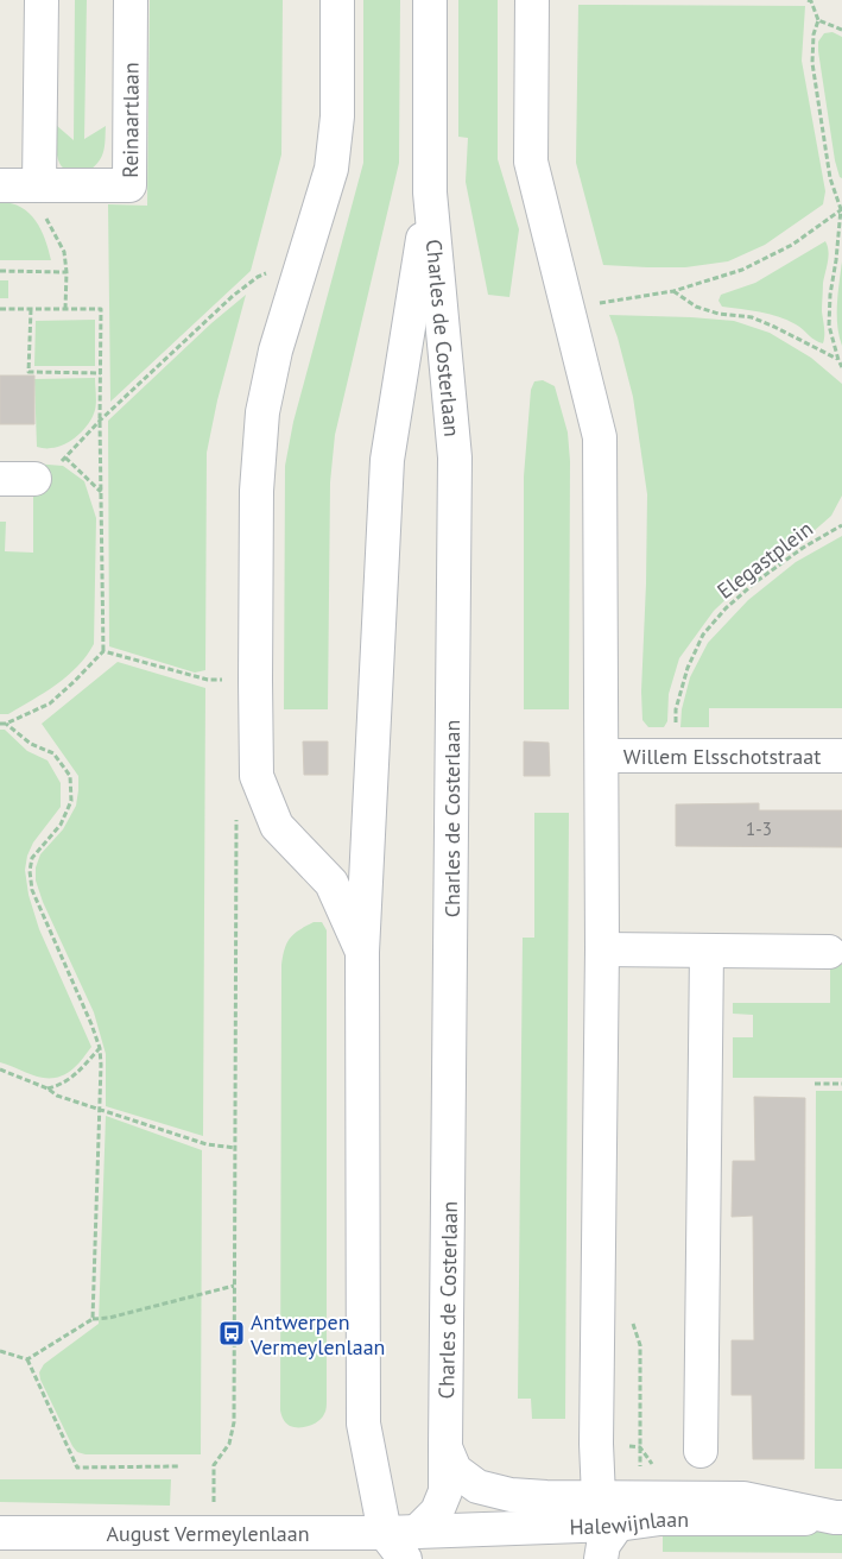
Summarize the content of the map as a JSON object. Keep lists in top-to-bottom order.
{
  "streets": {
    "street": [
      "Reinaartlaan",
      "Charles de Costerlaan",
      "Willem Elsschotstraat",
      "Halewijnlaan",
      "August Vermeylenlaan"
    ],
    "path": ["Elegastplein"]
  },
  "crossings": [
    ["Charles de Costerlaan", "Halewijnlaan"],
    ["Charles de Costerlaan", "August Vermeylenlaan"],
    ["Elegastplein", "Willem Elsschotstraat"],
    ["Halewijnlaan", "August Vermeylenlaan"]
  ],
  "places": {
    "bus stop": ["Antwerpen Vermeylenlaan"]
  },
  "house_numbers": ["1-3"]
}
